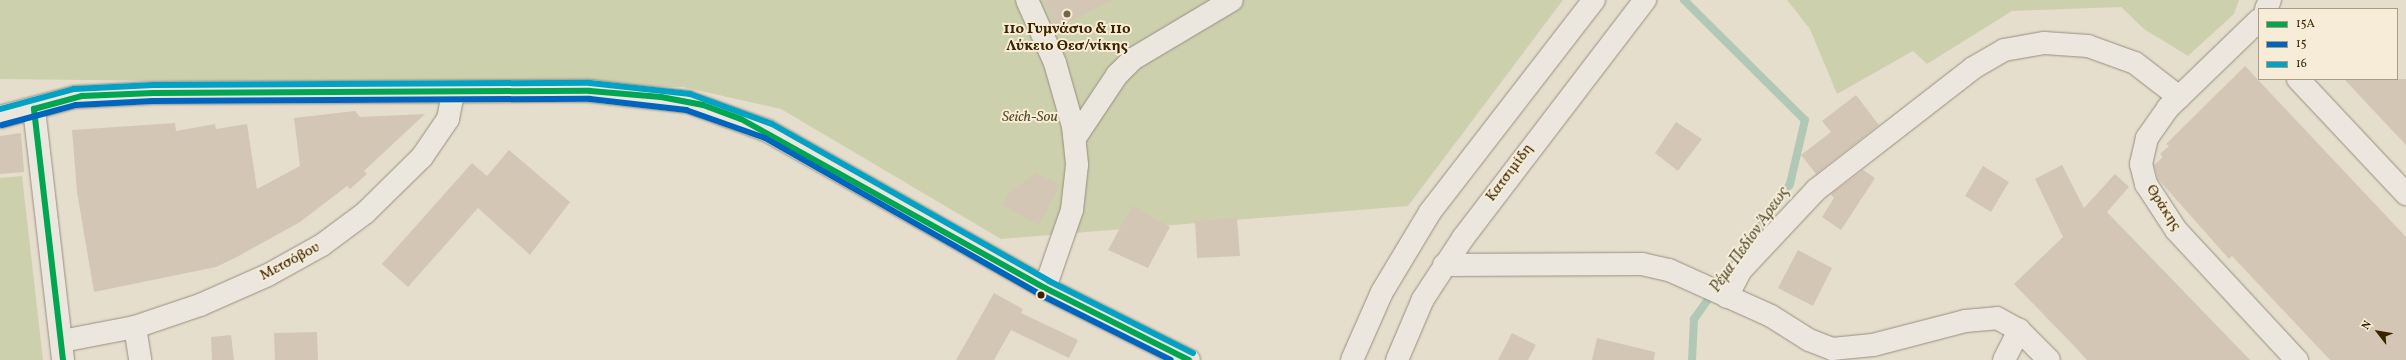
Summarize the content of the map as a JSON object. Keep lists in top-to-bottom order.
{
  "streets": {
    "street": ["Κατσιμίδη", "Θράκης", "Μετσόβου"]
  },
  "water": ["Ρέμα Πεδίον Άρεως"],
  "parks": ["Seich-Sou"],
  "places": ["11ο Γυμνάσιο & 11ο Λύκειο Θεσ/νίκης"],
  "lines": ["transit line 16", "transit line 15Α", "transit line 15"],
  "legend": ["15Α", "15", "16"],
  "north": "top left"
}
